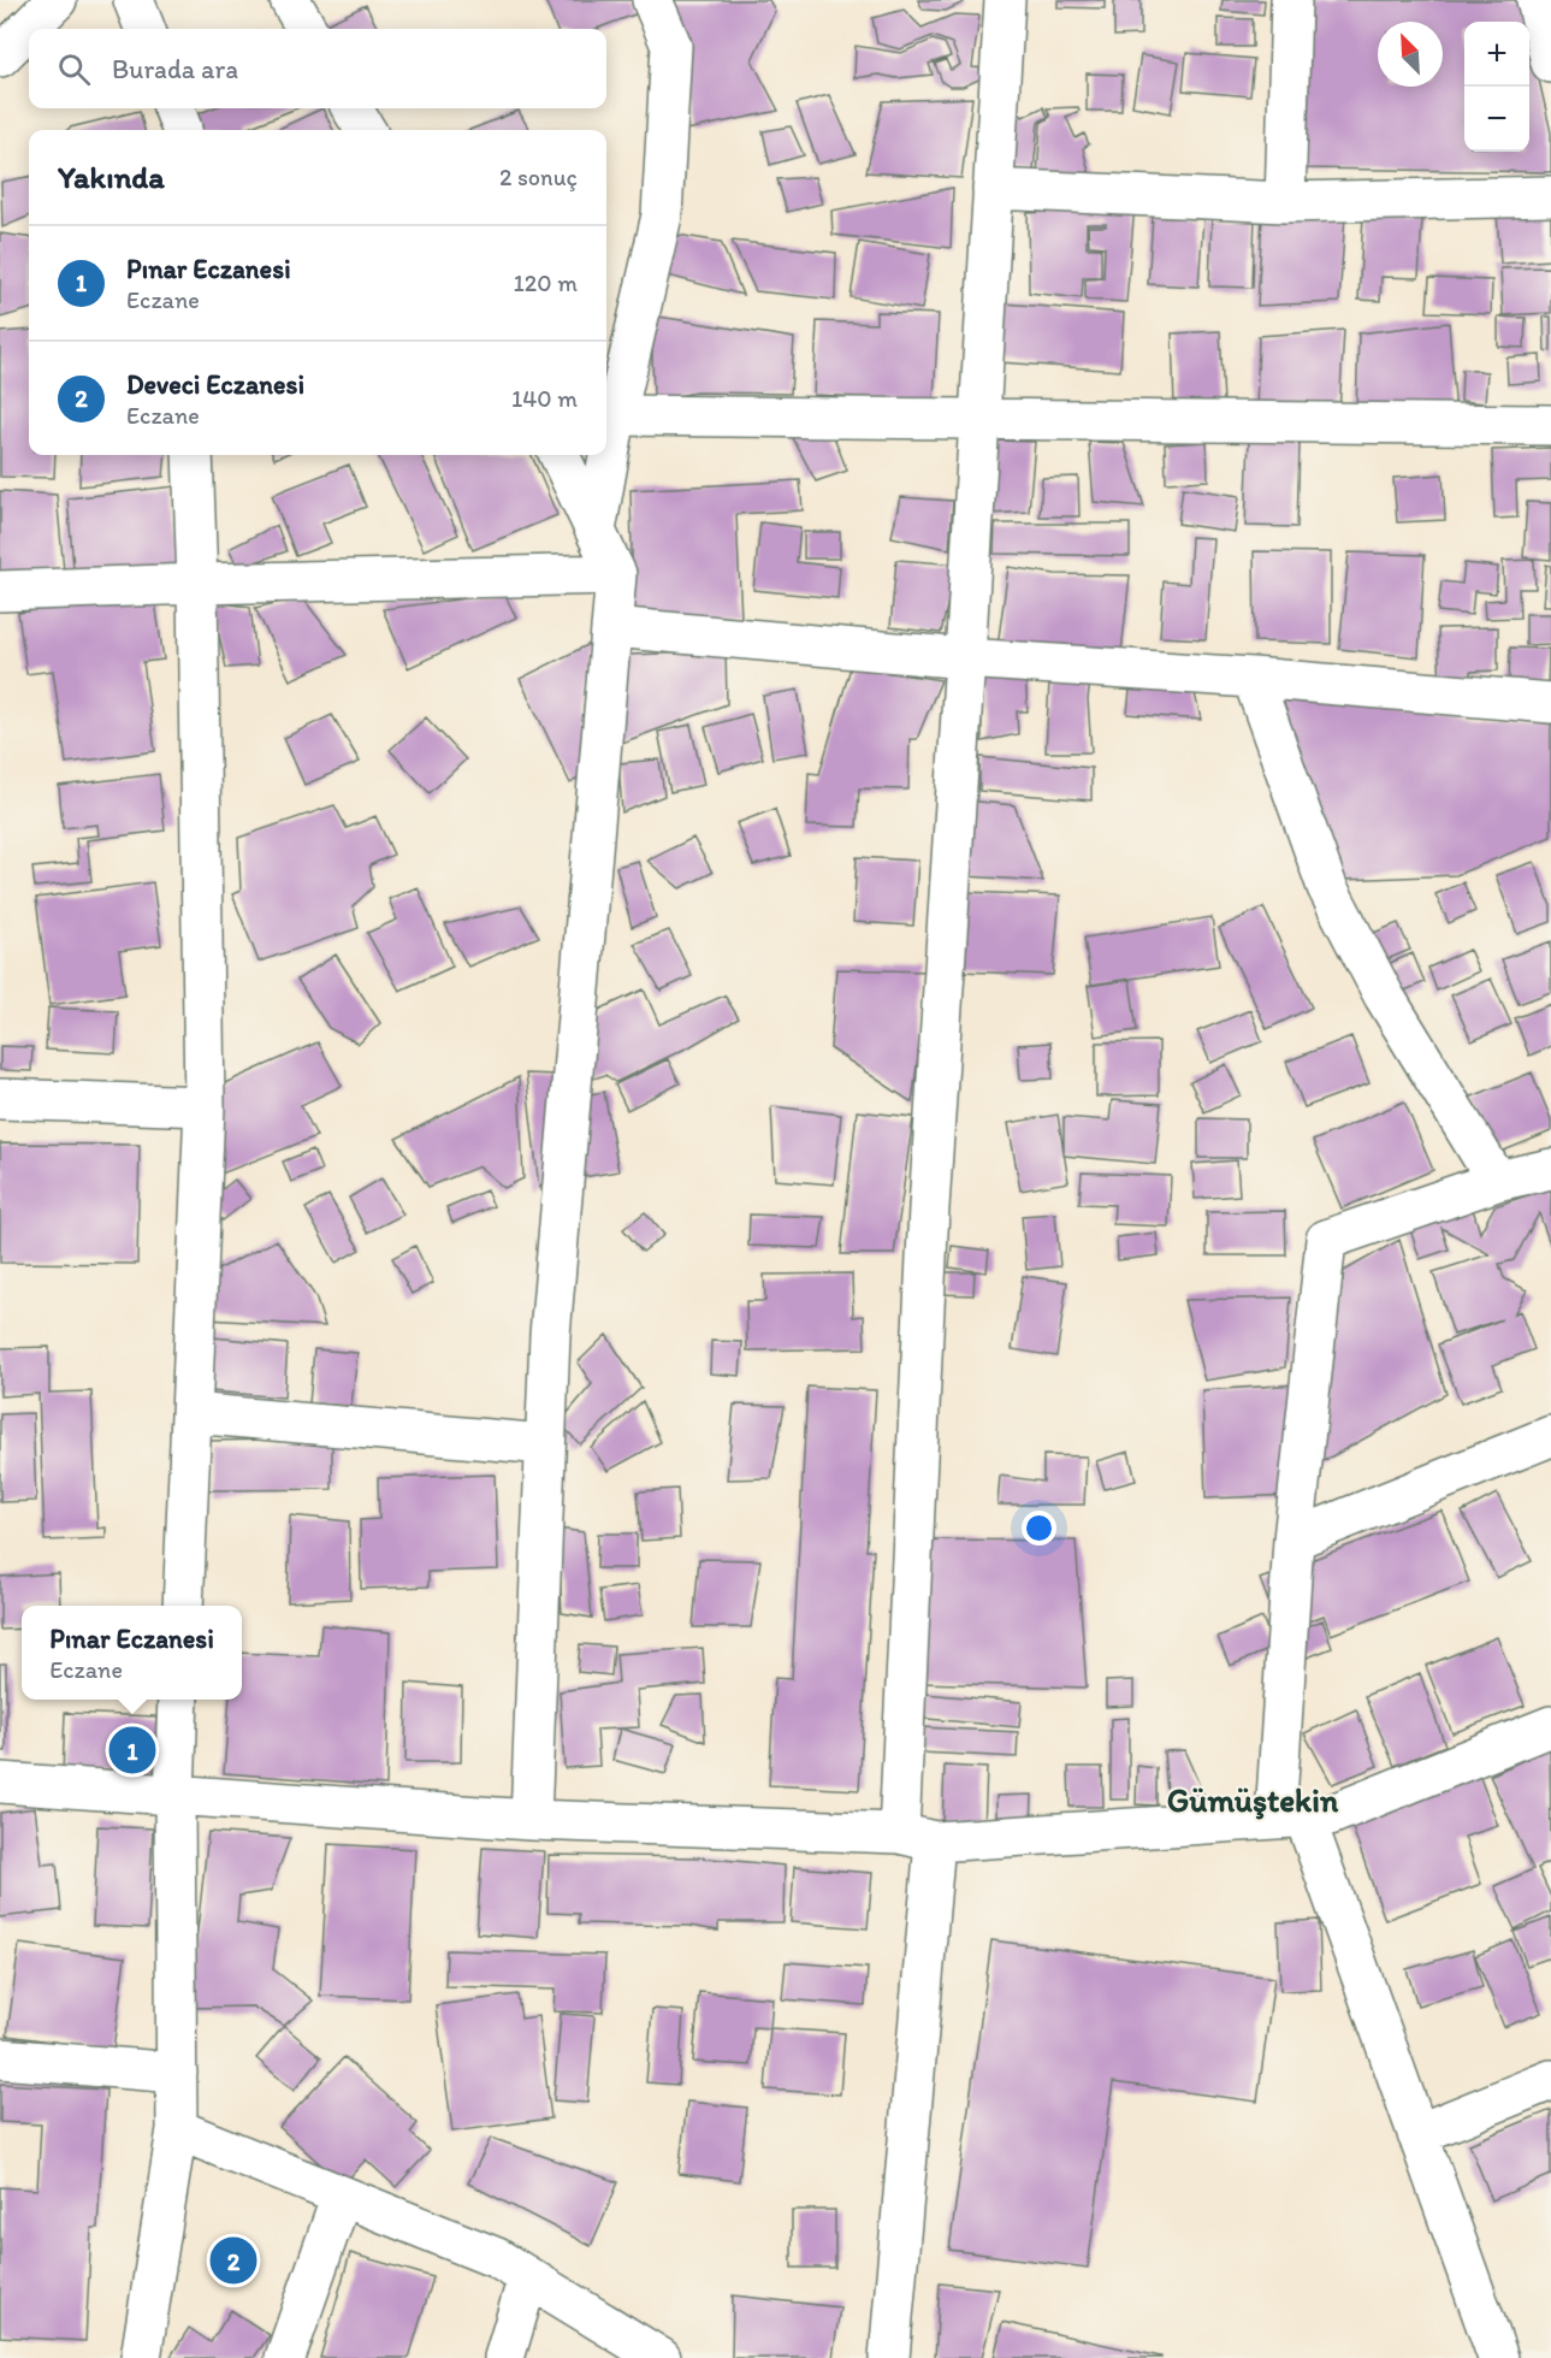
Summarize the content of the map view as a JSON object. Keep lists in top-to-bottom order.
{
  "districts": ["Gümüştekin"],
  "north": "top left",
  "page": {
    "map_buttons": ["+", "−"],
    "search": "Burada ara",
    "heading": ["Yakında", "2 sonuç"],
    "list": [
      {
        "mark": "1",
        "name": "Pınar Eczanesi",
        "note": "Eczane",
        "value": "120 m"
      },
      {
        "mark": "2",
        "name": "Deveci Eczanesi",
        "note": "Eczane",
        "value": "140 m"
      }
    ],
    "popup": ["Pınar Eczanesi", "Eczane"],
    "pins": ["1", "2"]
  }
}
